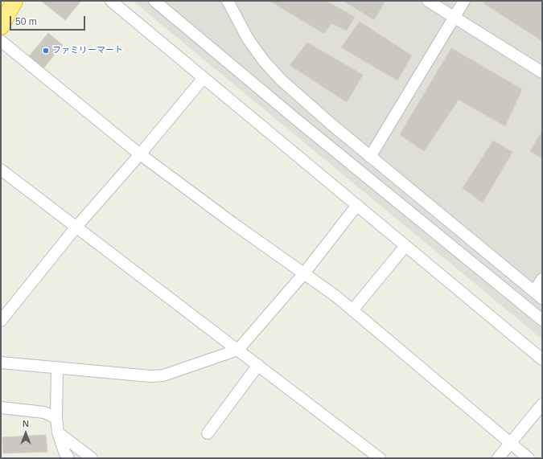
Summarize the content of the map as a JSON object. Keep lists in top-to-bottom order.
{
  "places": ["ファミリーマート"],
  "scale_bar": "50 m",
  "north": "top"
}
